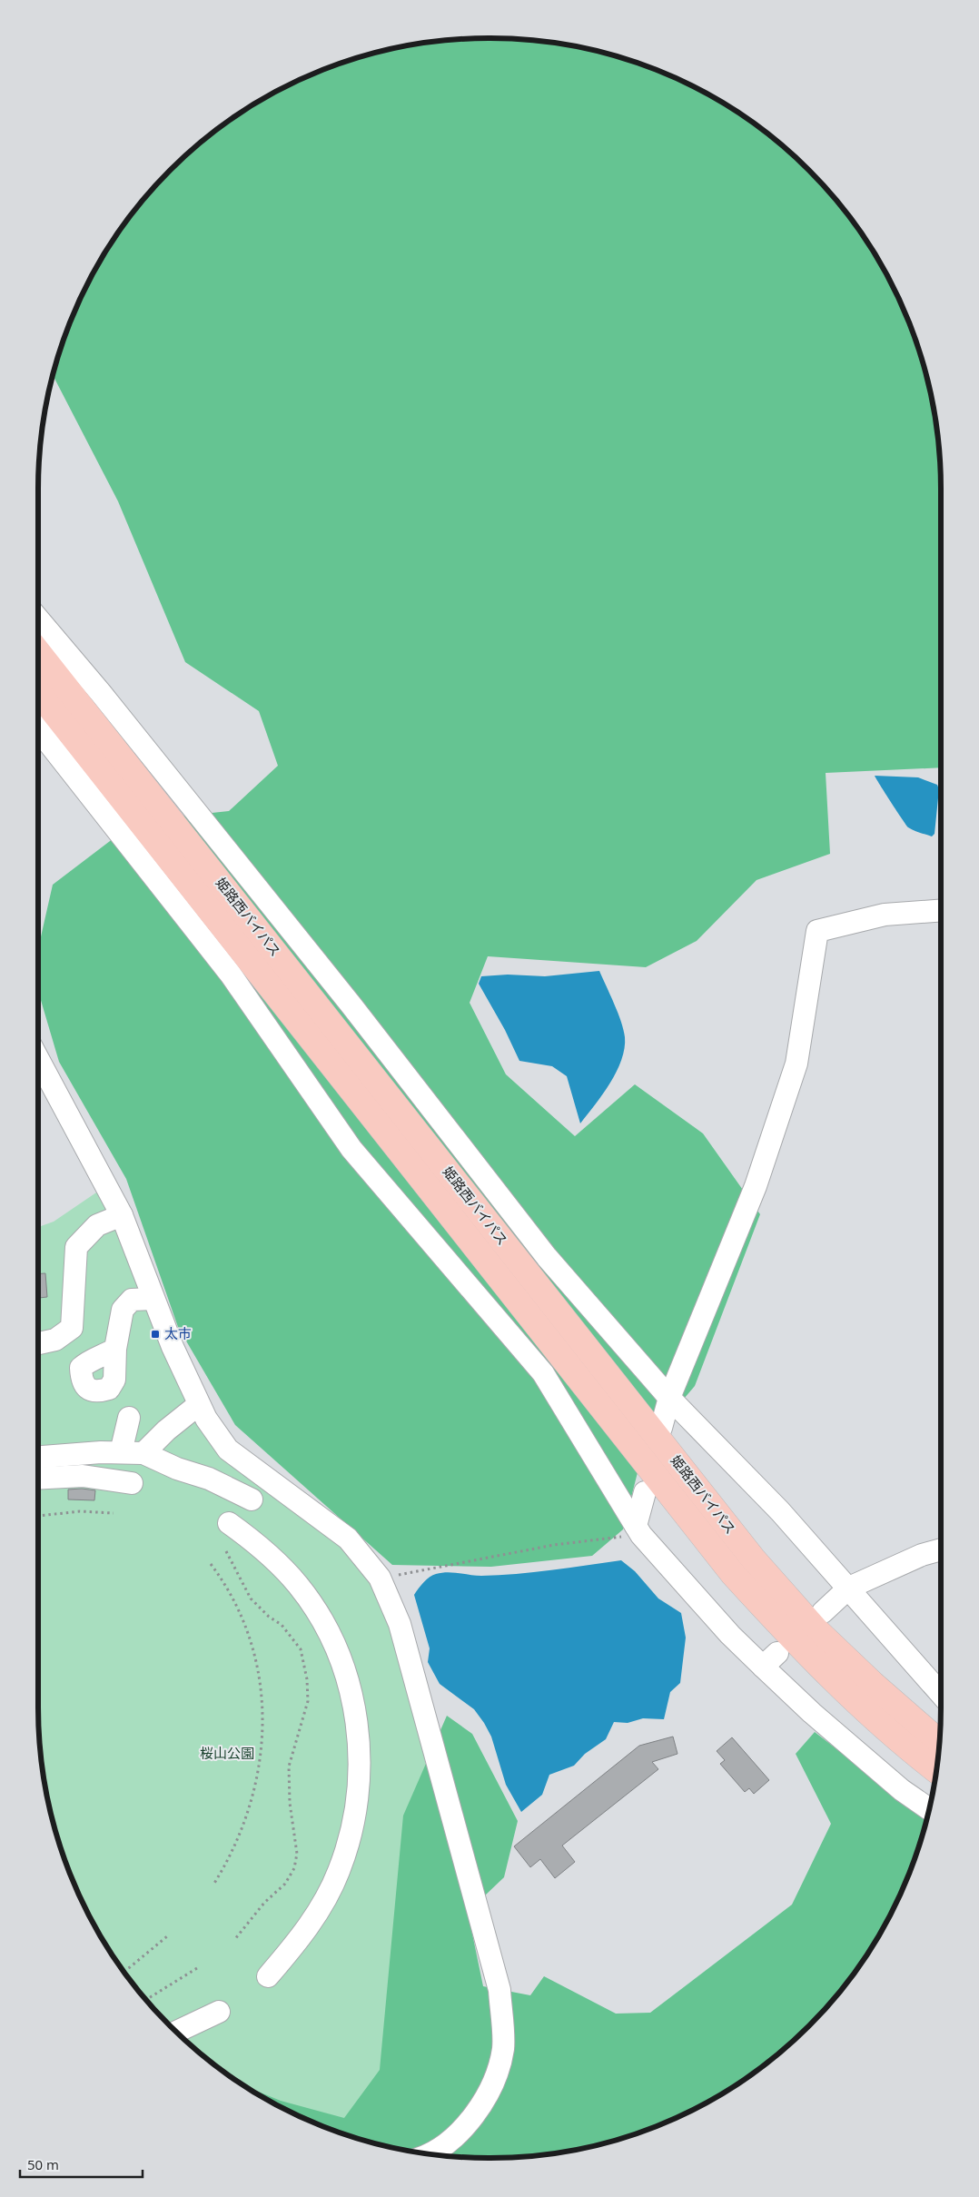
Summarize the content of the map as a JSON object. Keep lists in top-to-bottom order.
{
  "streets": {
    "highway": ["姫路西バイパス"]
  },
  "parks": ["桜山公園"],
  "places": {
    "transit": ["太市"]
  },
  "scale_bar": "50 m"
}
